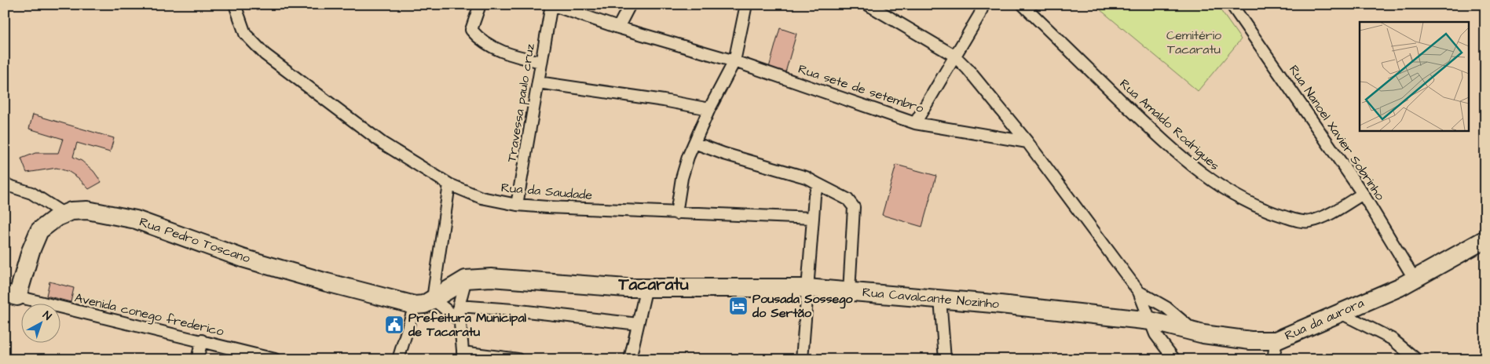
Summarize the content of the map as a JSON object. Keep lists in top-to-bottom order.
{
  "streets": {
    "main road": ["Rua Pedro Toscano", "Rua Cavalcante Nozinho", "Rua da aurora"],
    "street": [
      "Rua sete de setembro",
      "Travessa paulo cruz",
      "Rua Amaldo Rodrigues",
      "Rua Nanoel Xavier Sobrinho",
      "Rua da Saudade",
      "Avenida conego frederico"
    ]
  },
  "crossings": [
    ["Rua sete de setembro", "Travessa paulo cruz"],
    ["Travessa paulo cruz", "Rua da Saudade"],
    ["Rua Amaldo Rodrigues", "Rua Nanoel Xavier Sobrinho"],
    ["Rua Nanoel Xavier Sobrinho", "Rua da aurora"],
    ["Rua Pedro Toscano", "Avenida conego frederico"],
    ["Rua Cavalcante Nozinho", "Rua da aurora"]
  ],
  "districts": ["Tacaratu"],
  "parks": ["Cemitério Tacaratu"],
  "places": {
    "hotel": ["Pousada Sossego do Sertão"],
    "public building": ["Prefeitura Municipal de Tacaratu"]
  },
  "north": "top right"
}
